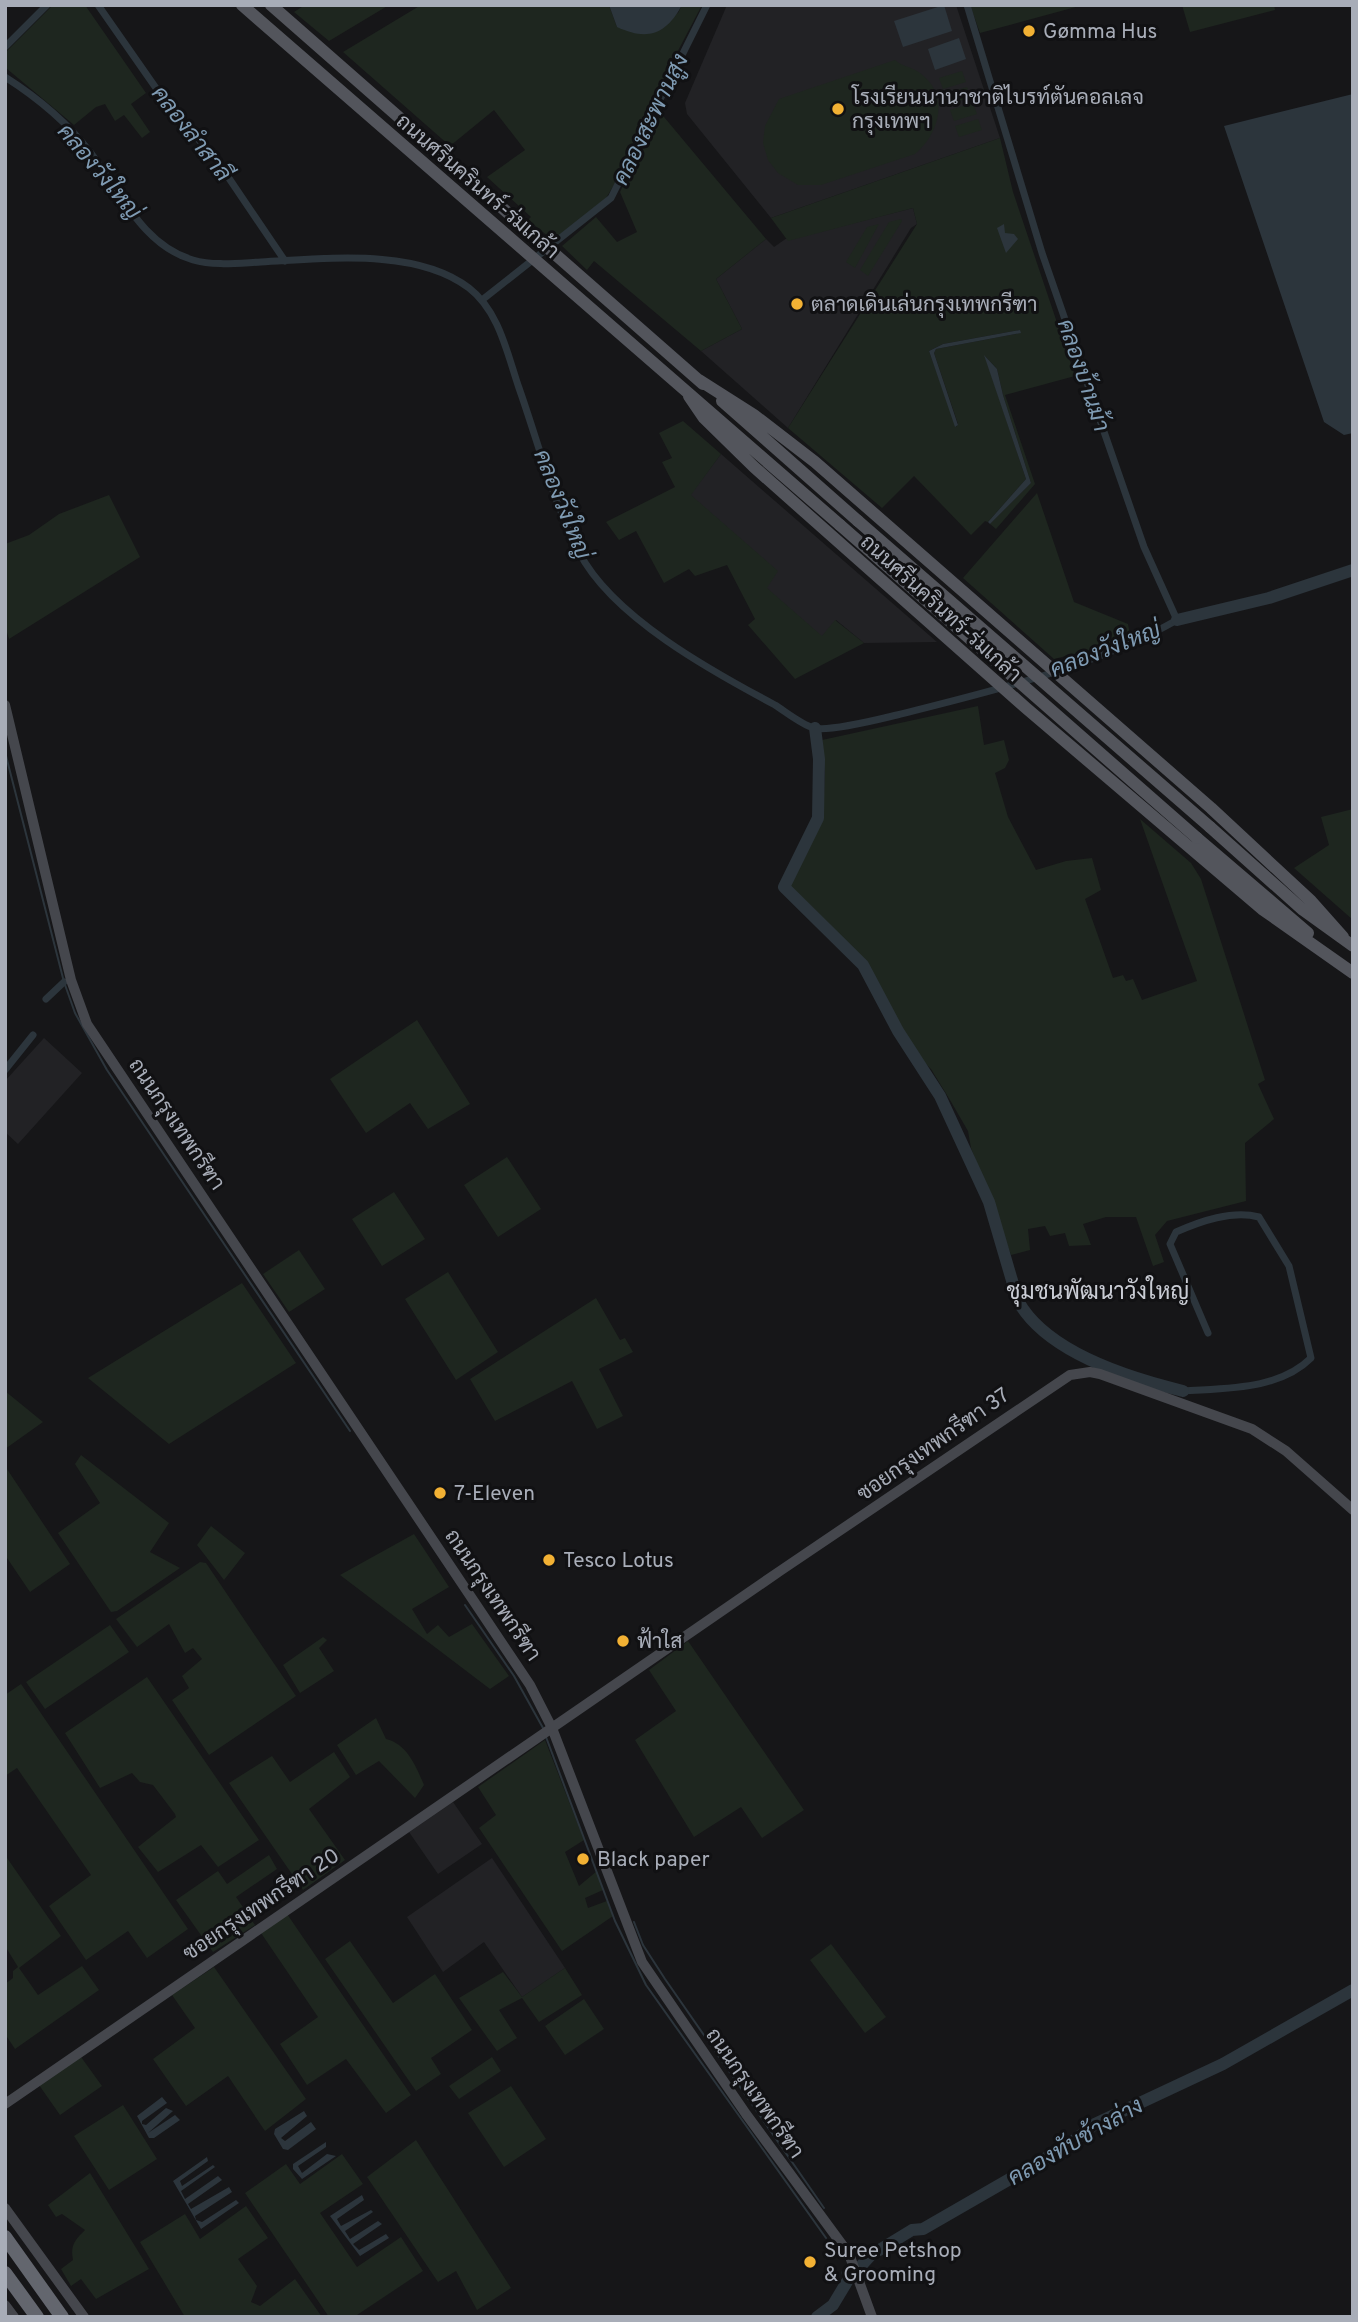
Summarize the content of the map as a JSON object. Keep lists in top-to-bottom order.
{
  "streets": {
    "main road": [
      "ถนนศรีนครินทร์-ร่มเกล้า",
      "ถนนกรุงเทพกรีฑา",
      "ซอยกรุงเทพกรีฑา 37",
      "ซอยกรุงเทพกรีฑา 20"
    ]
  },
  "crossings": [
    ["ถนนกรุงเทพกรีฑา", "ซอยกรุงเทพกรีฑา 37"],
    ["ถนนกรุงเทพกรีฑา", "ซอยกรุงเทพกรีฑา 20"],
    ["ซอยกรุงเทพกรีฑา 37", "ซอยกรุงเทพกรีฑา 20"]
  ],
  "districts": ["ชุมชนพัฒนาวังใหญ่"],
  "water": [
    "คลองสะพานสูง",
    "คลองลำสาลี",
    "คลองวังใหญ่",
    "คลองบ้านม้า",
    "คลองทับช้างล่าง"
  ],
  "places": [
    "Gømma Hus",
    "โรงเรียนนานาชาติไบรท์ตันคอลเลจ กรุงเทพฯ",
    "ตลาดเดินเล่นกรุงเทพกรีฑา",
    "7-Eleven",
    "Tesco Lotus",
    "ฟ้าใส",
    "Black paper",
    "Suree Petshop & Grooming"
  ]
}
